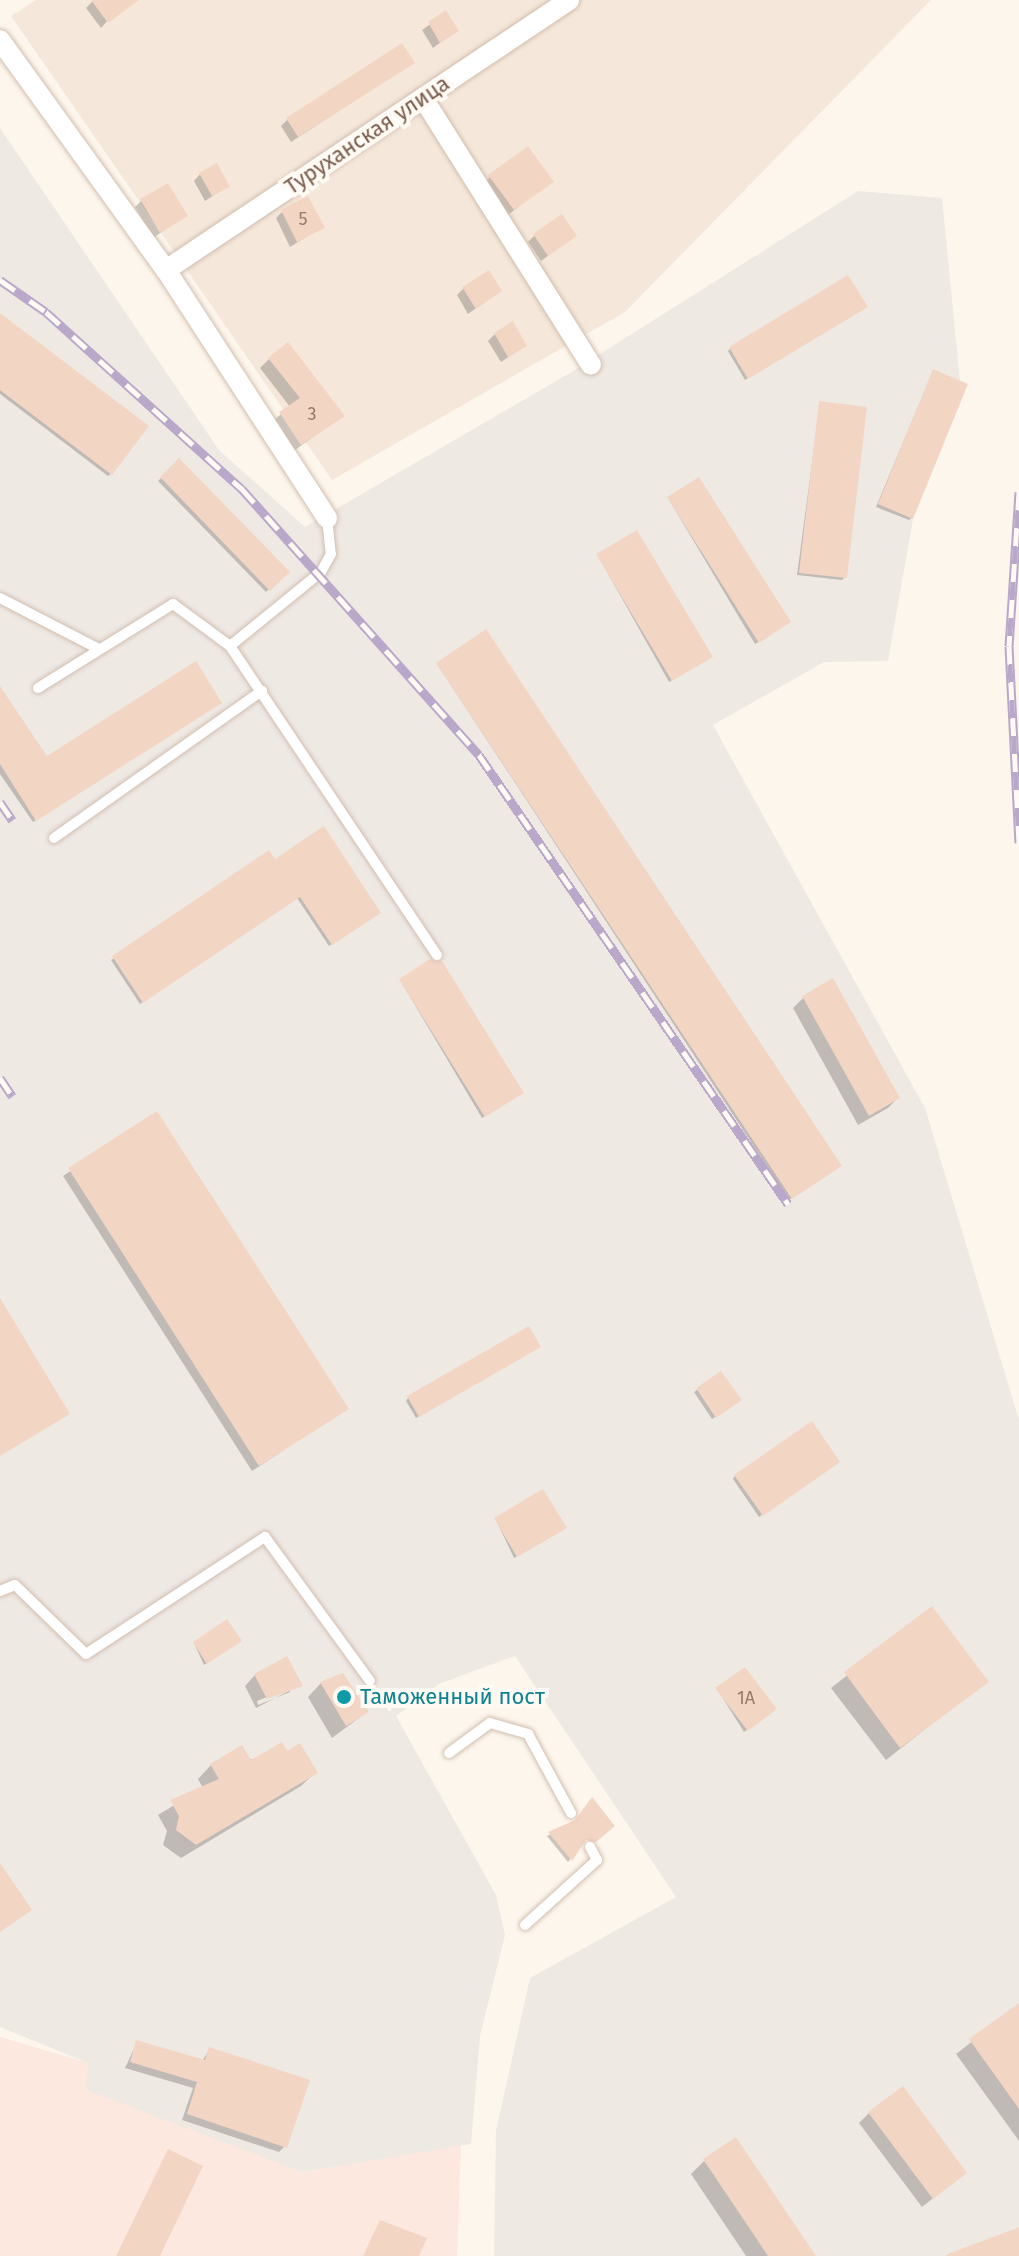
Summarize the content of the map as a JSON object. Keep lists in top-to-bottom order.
{
  "streets": {
    "street": ["Туруханская улица"]
  },
  "places": ["Таможенный пост"],
  "house_numbers": ["5", "3", "1A"]
}
